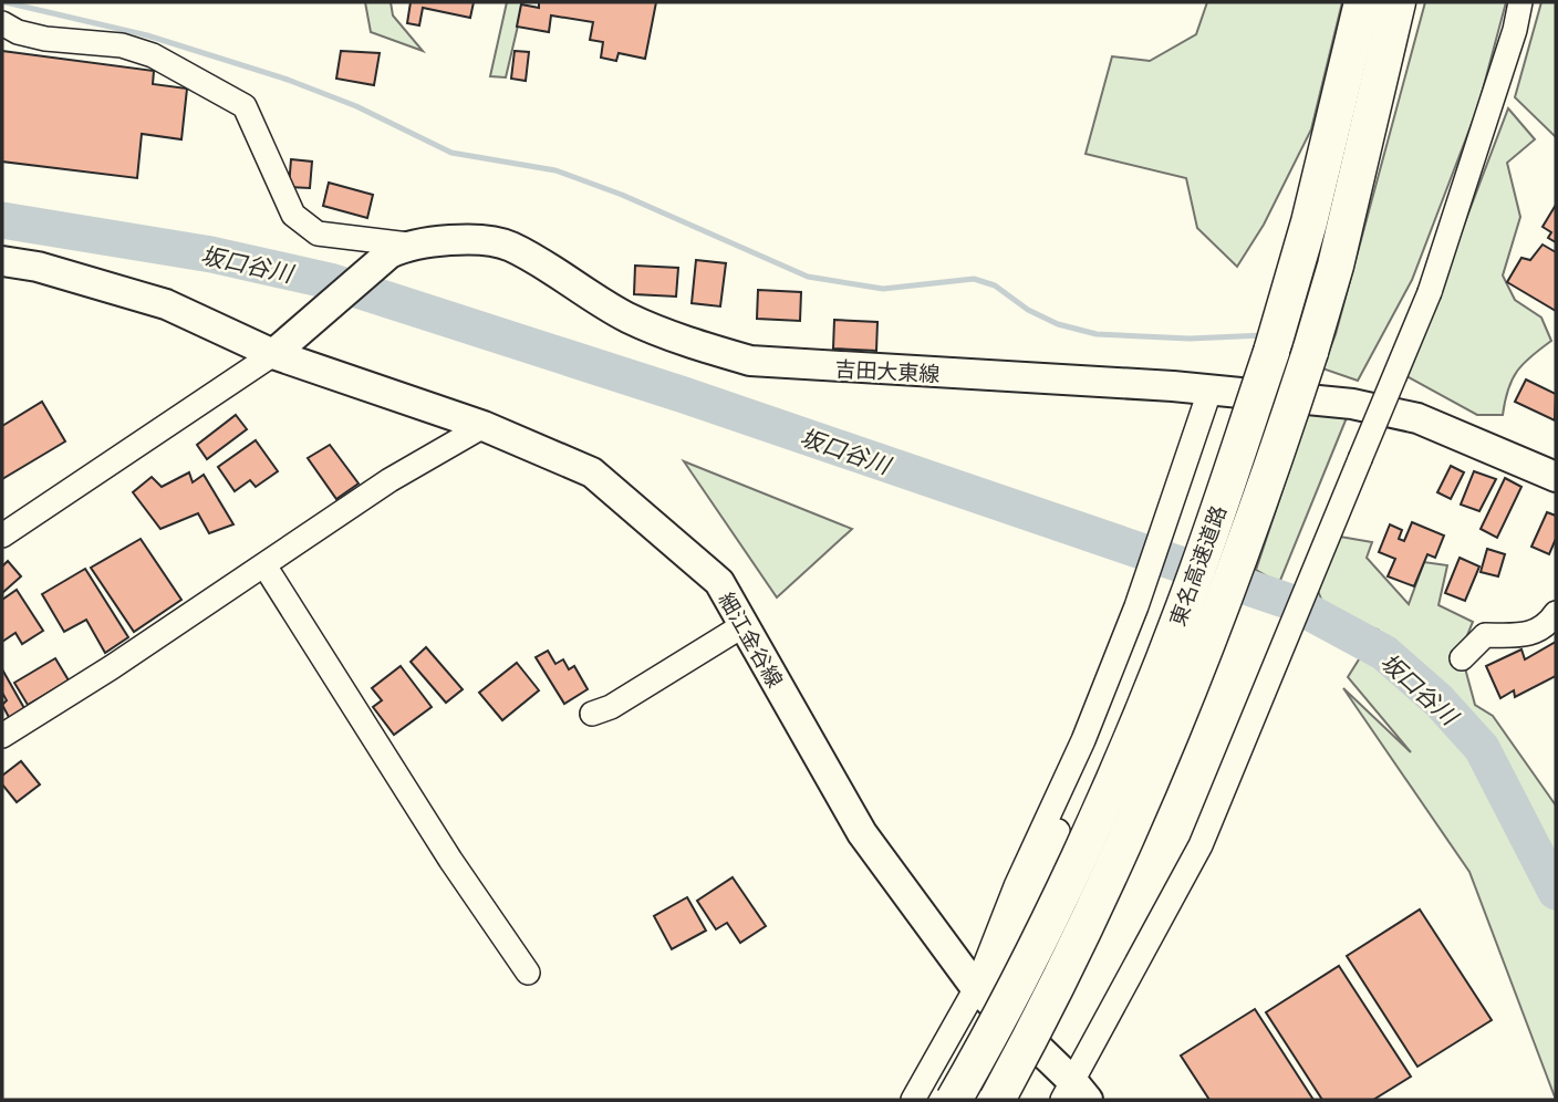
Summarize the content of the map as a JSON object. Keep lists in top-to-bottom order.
{
  "streets": {
    "highway": ["東名高速道路"],
    "main road": ["吉田大東線", "細江金谷線"]
  },
  "water": ["坂口谷川"]
}
